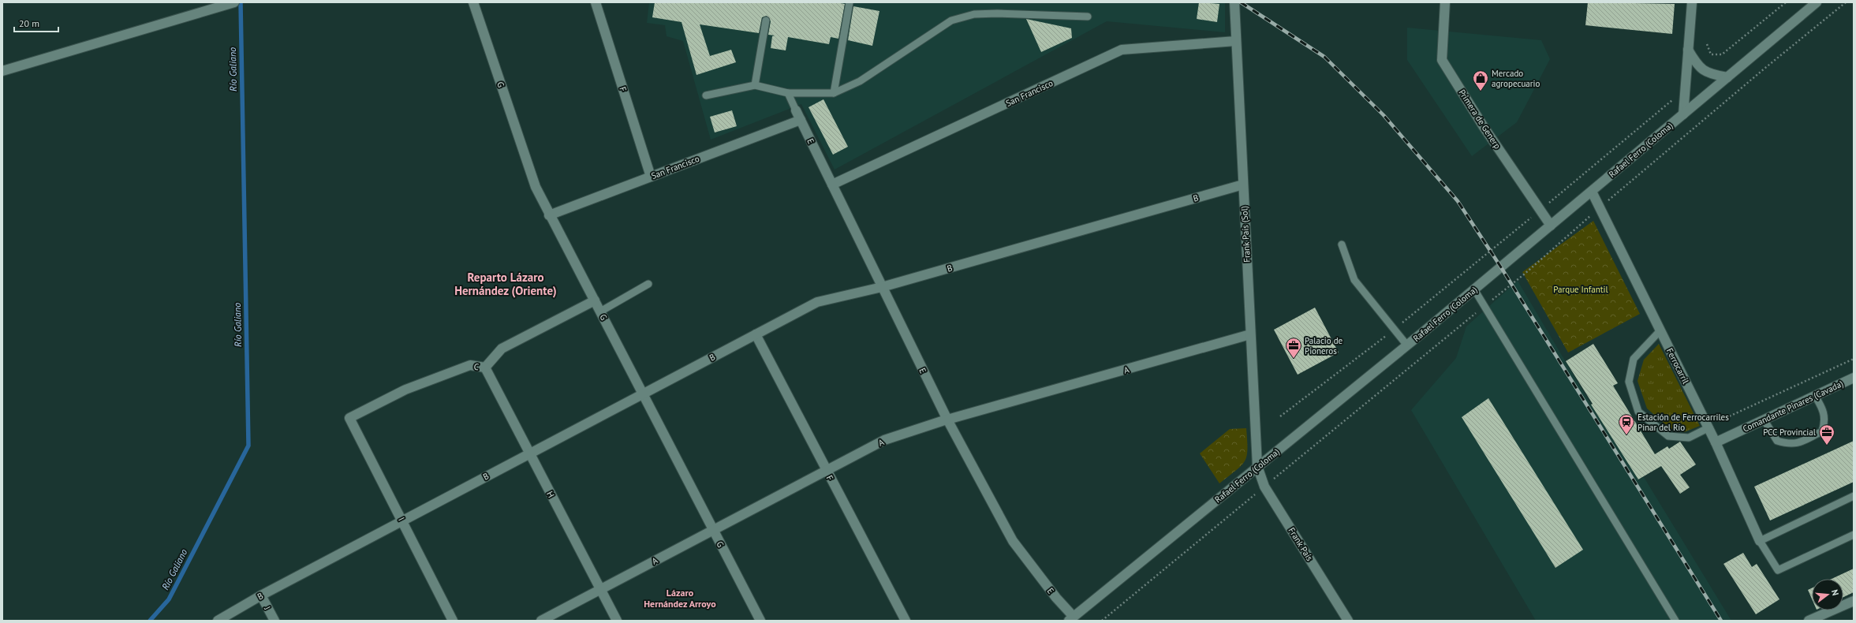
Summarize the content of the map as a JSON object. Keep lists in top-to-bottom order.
{
  "streets": {
    "street": [
      "G",
      "F",
      "San Francisco",
      "Primera de Generp",
      "E",
      "Rafael Ferro (Coloma)",
      "B",
      "Frank País (Sol)",
      "Ferrocarril",
      "C",
      "A",
      "Comandante Pinares (Cavada)",
      "H",
      "I",
      "Frank País",
      "J"
    ]
  },
  "crossings": [
    ["G", "San Francisco"],
    ["G", "B"],
    ["G", "C"],
    ["G", "A"],
    ["F", "San Francisco"],
    ["F", "B"],
    ["F", "A"],
    ["San Francisco", "E"],
    ["San Francisco", "Frank País (Sol)"],
    ["Primera de Generp", "Rafael Ferro (Coloma)"],
    ["E", "Rafael Ferro (Coloma)"],
    ["E", "B"],
    ["E", "A"],
    ["Rafael Ferro (Coloma)", "Frank País (Sol)"],
    ["Rafael Ferro (Coloma)", "Ferrocarril"],
    ["Rafael Ferro (Coloma)", "Frank País"],
    ["B", "Frank País (Sol)"],
    ["B", "H"],
    ["B", "I"],
    ["B", "J"],
    ["Frank País (Sol)", "A"],
    ["Frank País (Sol)", "Frank País"],
    ["Ferrocarril", "Comandante Pinares (Cavada)"],
    ["C", "H"],
    ["C", "I"],
    ["A", "H"]
  ],
  "districts": ["Reparto Lázaro Hernández (Oriente)", "Lázaro Hernández Arroyo"],
  "water": ["Río Galiano"],
  "parks": ["Parque Infantil"],
  "places": {
    "shop": ["Mercado agropecuario"],
    "office": ["Palacio de Pioneros", "PCC Provincial"],
    "station": ["Estación de Ferrocarriles Pinar del Río"]
  },
  "scale_bar": "20 m",
  "north": "right"
}
